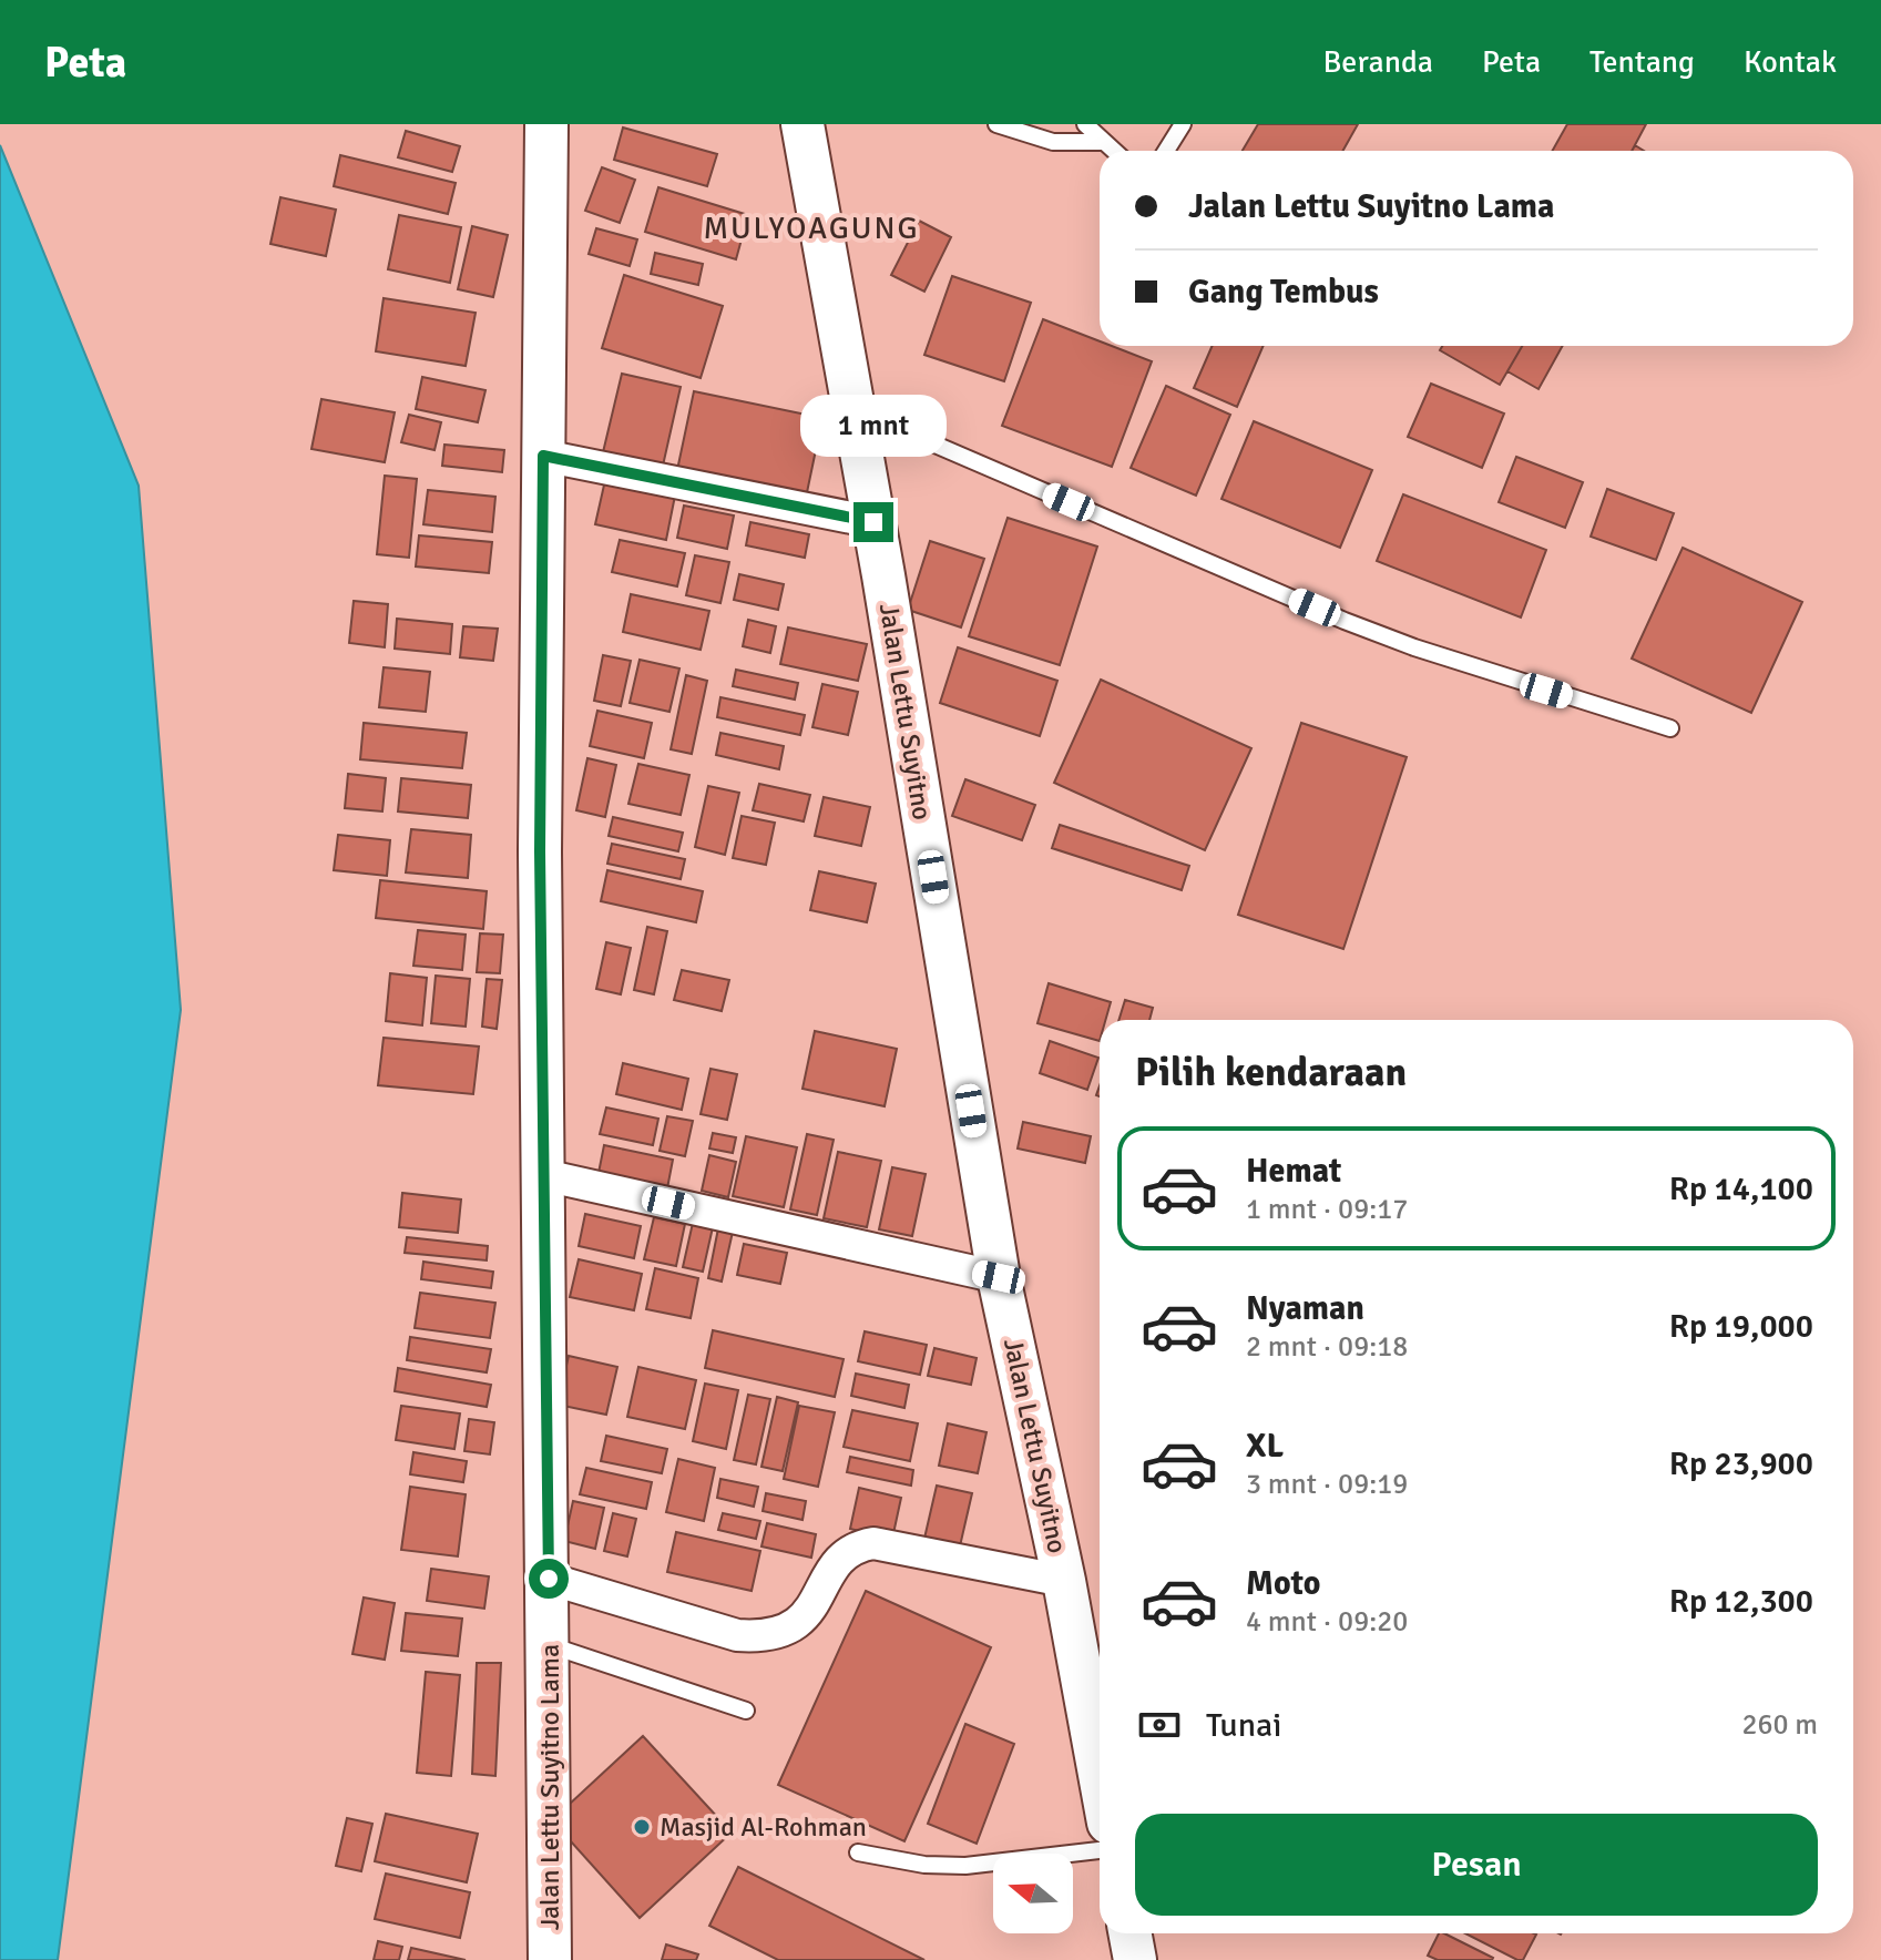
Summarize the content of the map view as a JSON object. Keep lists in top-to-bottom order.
{
  "streets": {
    "main road": ["Jalan Lettu Suyitno", "Jalan Lettu Suyitno Lama"]
  },
  "districts": ["MULYOAGUNG"],
  "places": ["Masjid Al-Rohman"],
  "north": "left",
  "page": {
    "header": "Peta",
    "nav": [
      "Beranda",
      "Peta",
      "Tentang",
      "Kontak"
    ],
    "banner": ["Jalan Lettu Suyitno Lama", "Gang Tembus"],
    "bubble": "1 mnt",
    "heading": "Pilih kendaraan",
    "list": [
      {
        "name": "Hemat",
        "note": "1 mnt · 09:17",
        "value": "Rp 14,100"
      },
      {
        "name": "Nyaman",
        "note": "2 mnt · 09:18",
        "value": "Rp 19,000"
      },
      {
        "name": "XL",
        "note": "3 mnt · 09:19",
        "value": "Rp 23,900"
      },
      {
        "name": "Moto",
        "note": "4 mnt · 09:20",
        "value": "Rp 12,300"
      }
    ],
    "pay": ["Tunai", "260 m"],
    "buttons": "Pesan"
  }
}
